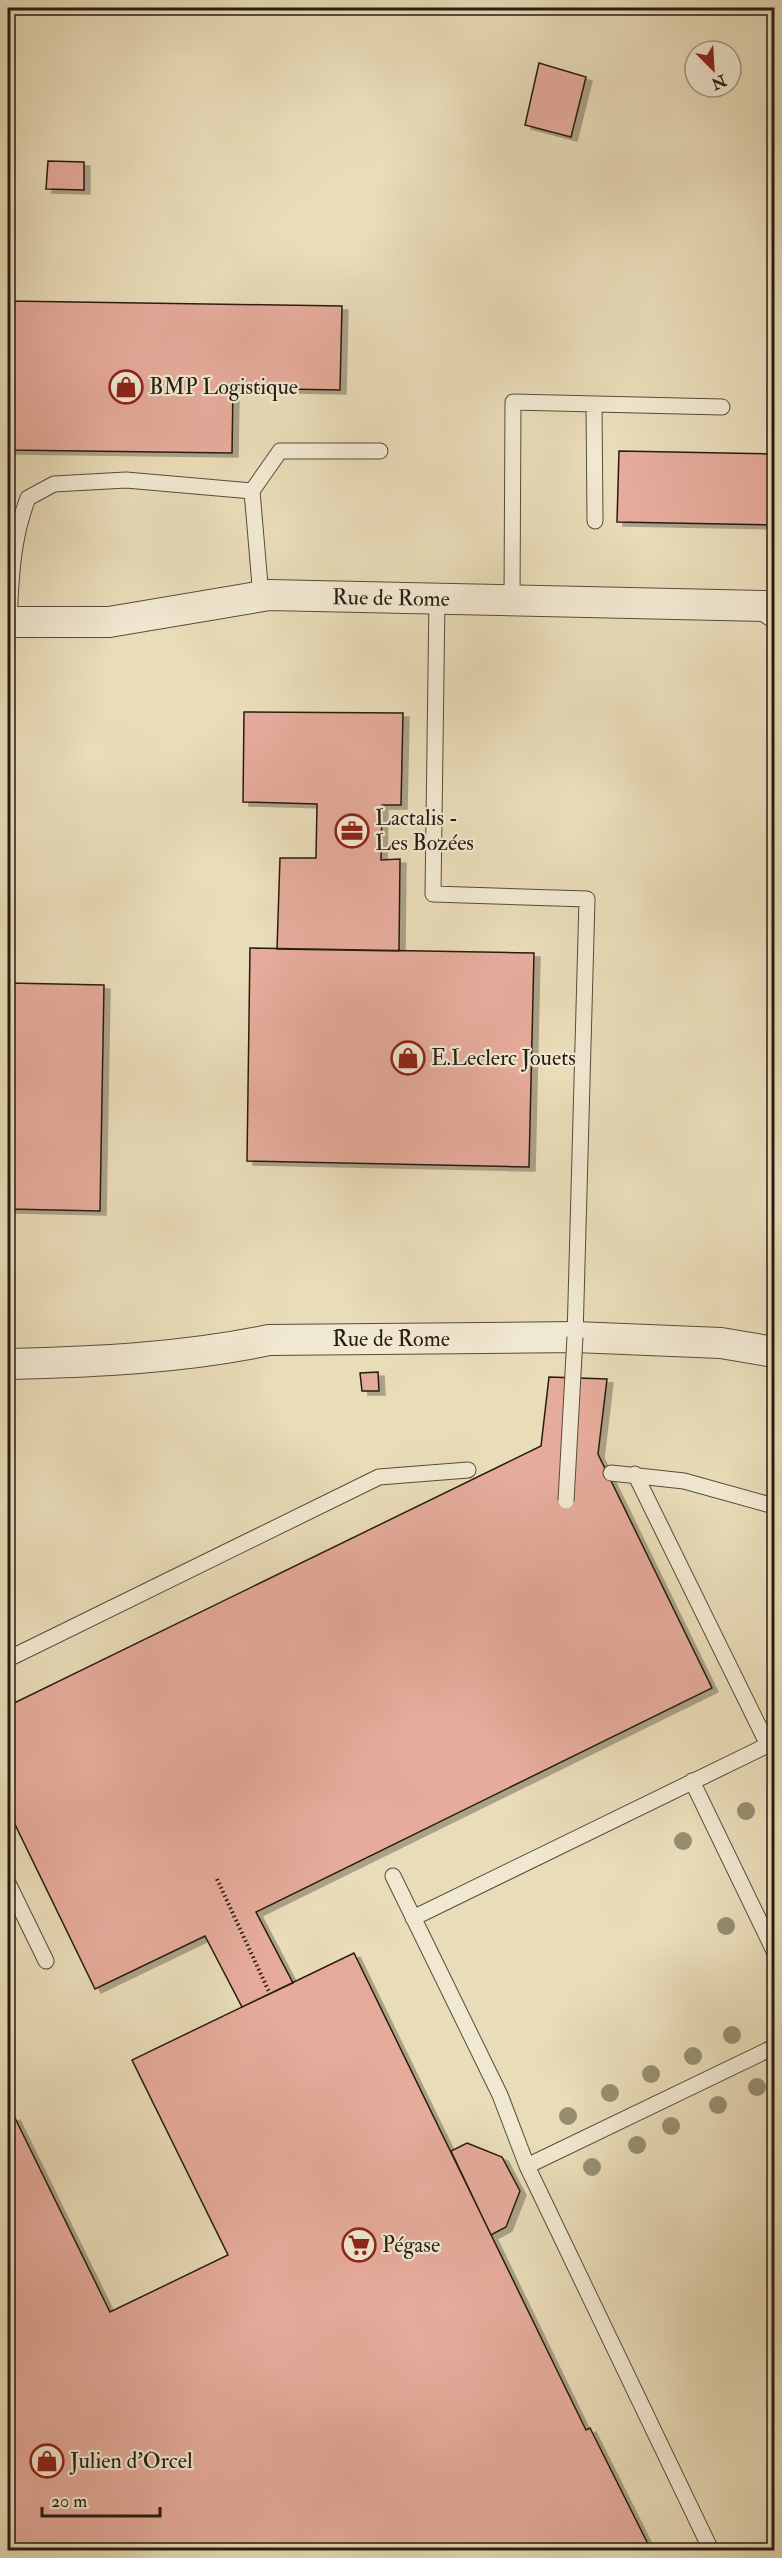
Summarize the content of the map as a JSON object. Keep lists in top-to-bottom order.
{
  "streets": {
    "street": ["Rue de Rome"]
  },
  "places": {
    "shop": ["BMP Logistique", "E.Leclerc Jouets", "Julien d'Orcel"],
    "office": ["Lactalis - Les Bozées"],
    "supermarket": ["Pégase"]
  },
  "scale_bar": "20 m",
  "north": "bottom right"
}
